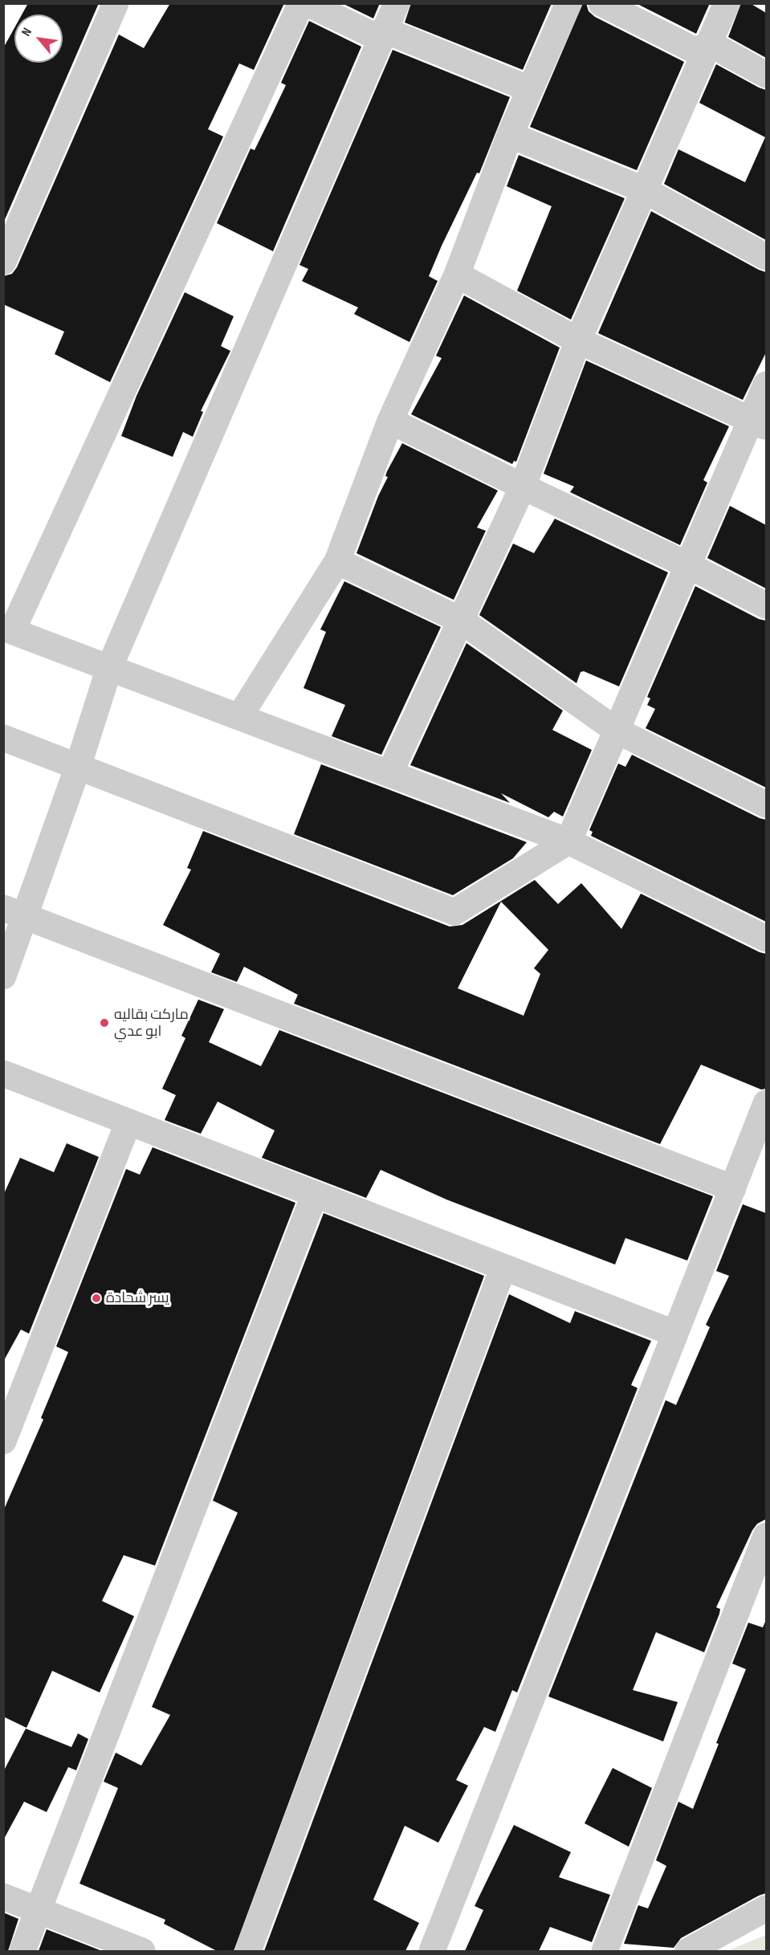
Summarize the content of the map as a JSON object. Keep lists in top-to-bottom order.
{
  "places": ["ماركت بقاليه ابو عدي", "يسر شحادة"],
  "north": "top left"
}
